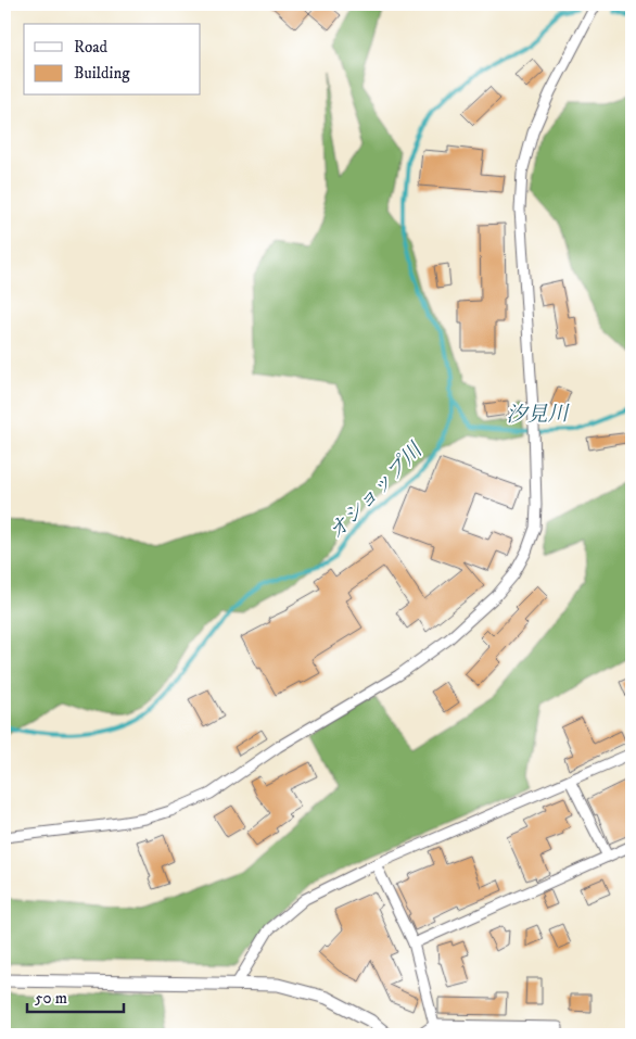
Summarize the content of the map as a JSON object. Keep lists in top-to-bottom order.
{
  "water": ["汐見川", "オショップ川"],
  "legend": ["Road", "Building"],
  "scale_bar": "50 m"
}
